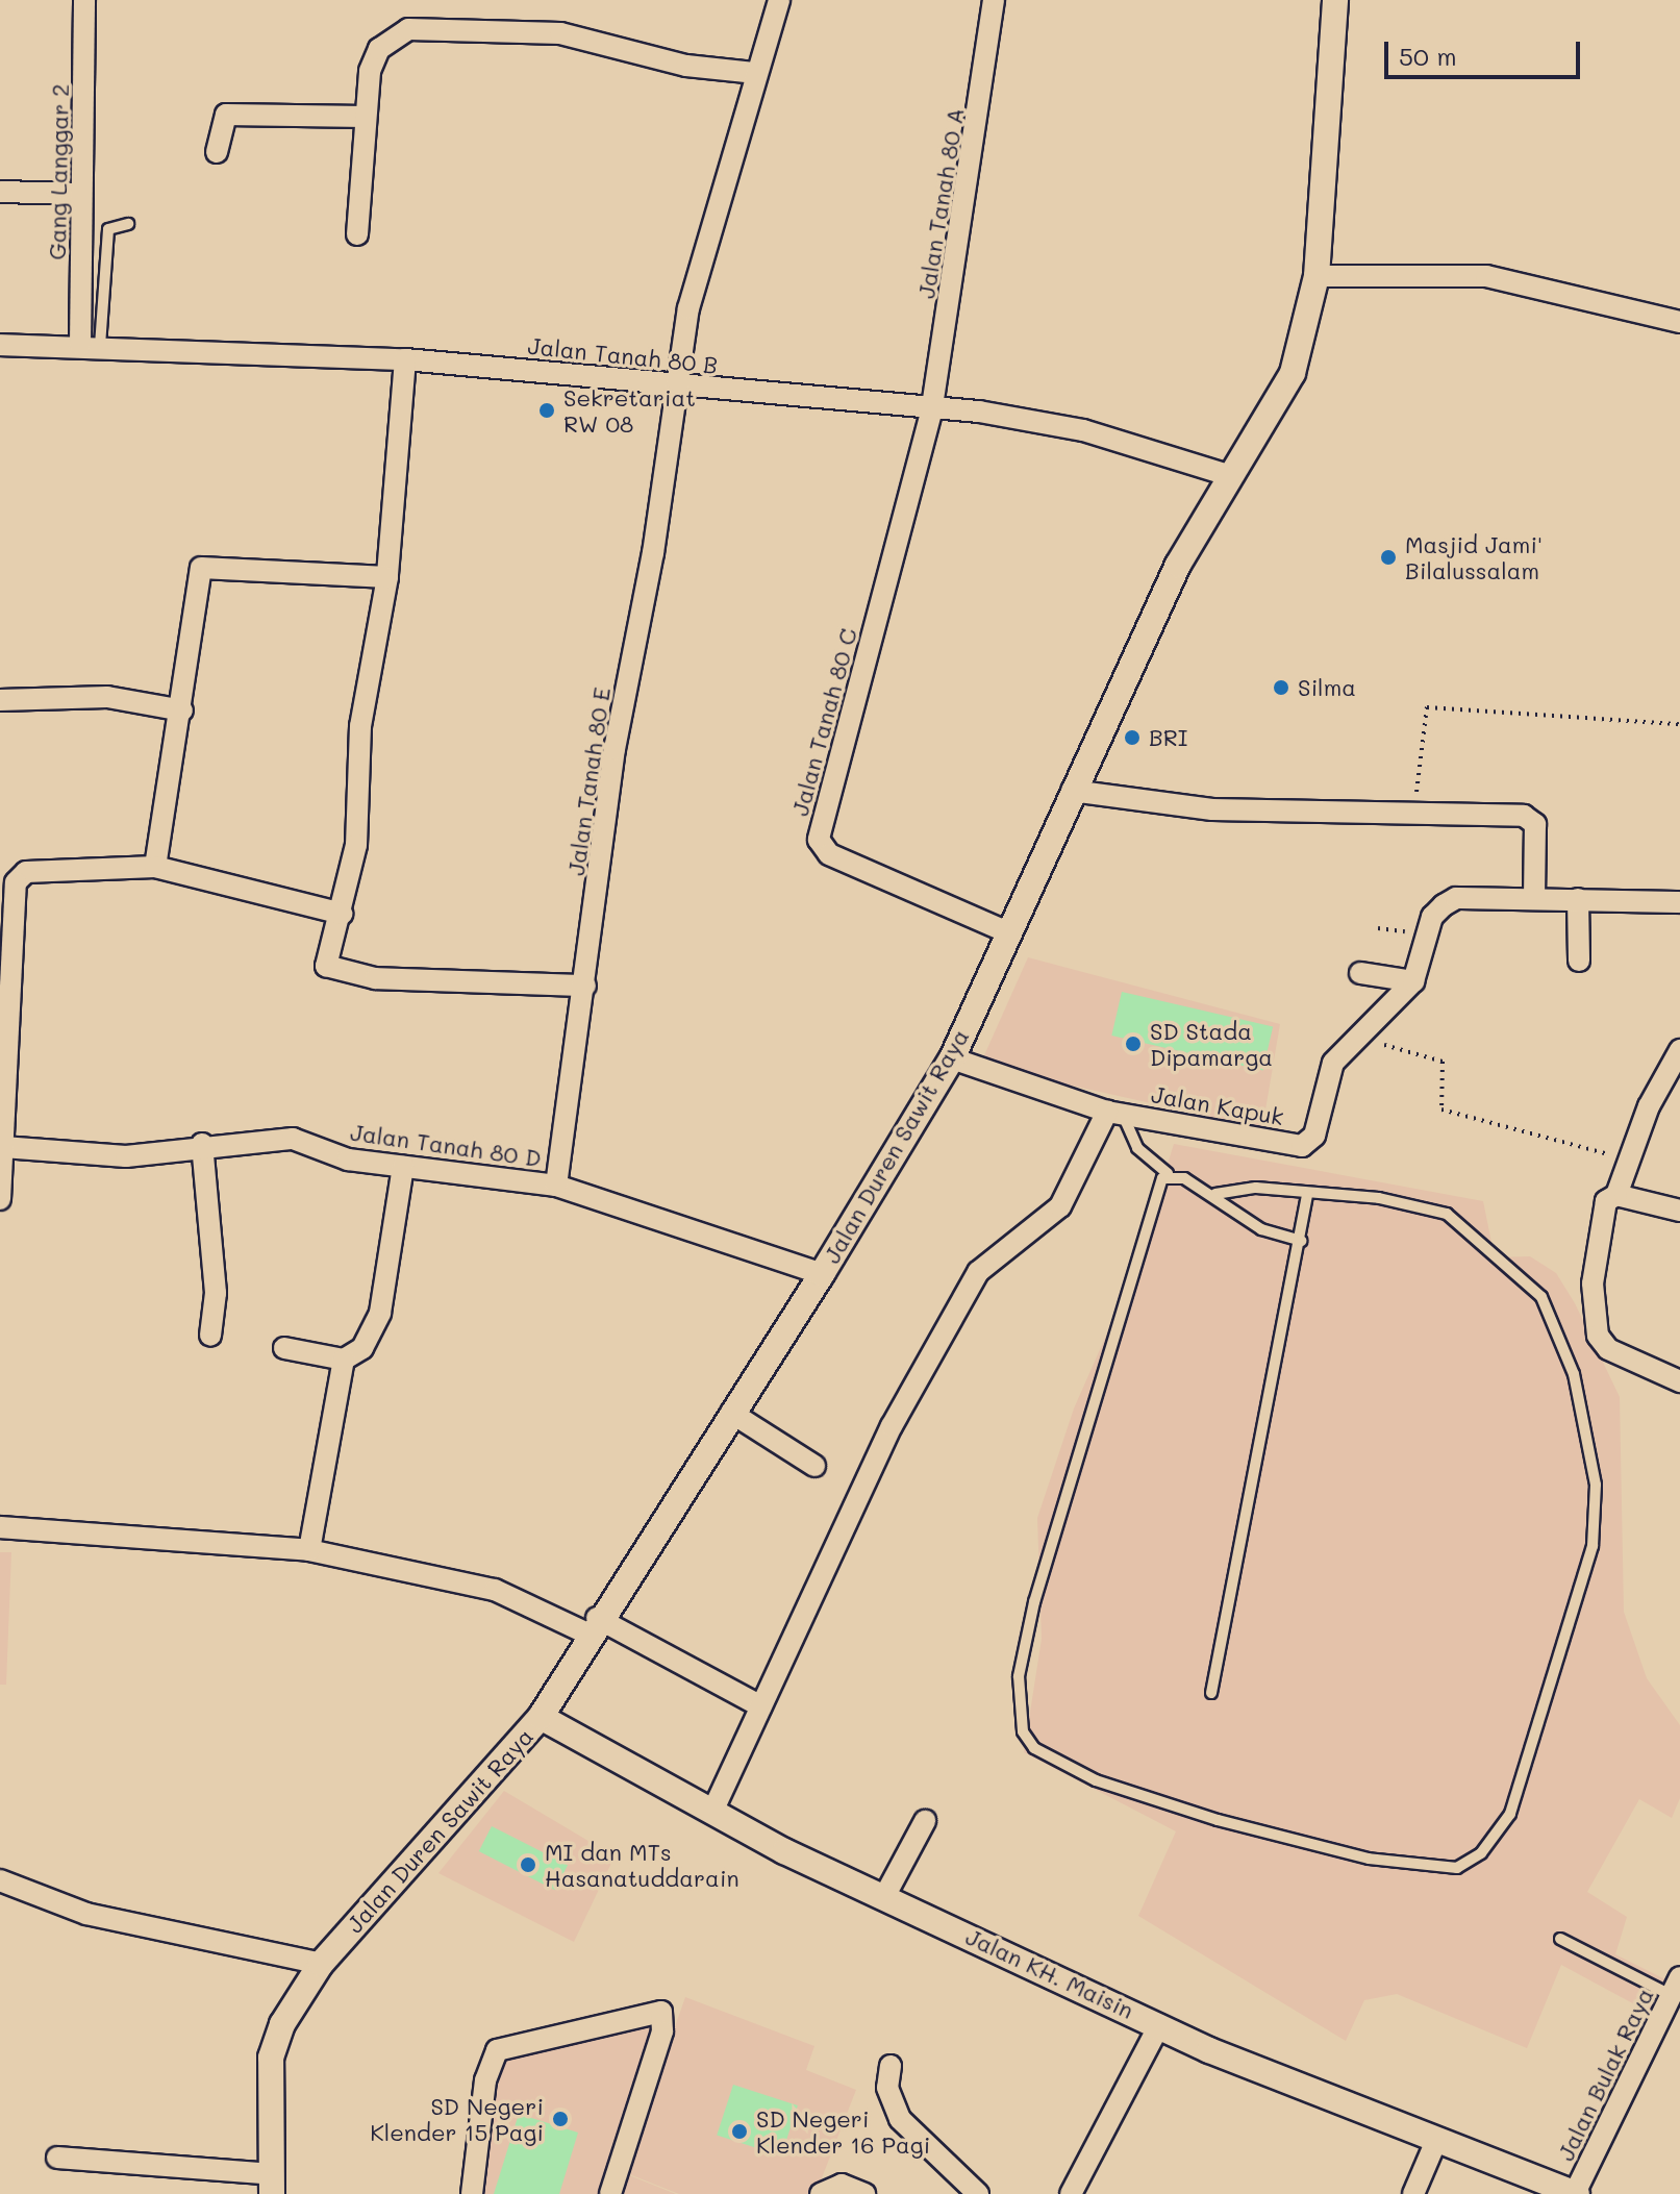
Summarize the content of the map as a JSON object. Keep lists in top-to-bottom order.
{
  "streets": {
    "street": [
      "Gang Langgar 2",
      "Jalan Tanah 80 A",
      "Jalan Tanah 80 B",
      "Jalan Tanah 80 C",
      "Jalan Tanah 80 E",
      "Jalan Kapuk",
      "Jalan Tanah 80 D",
      "Jalan Duren Sawit Raya",
      "Jalan KH. Maisin",
      "Jalan Bulak Raya"
    ]
  },
  "crossings": [
    ["Gang Langgar 2", "Jalan Tanah 80 B"],
    ["Jalan Tanah 80 A", "Jalan Tanah 80 B"],
    ["Jalan Tanah 80 A", "Jalan Tanah 80 C"],
    ["Jalan Tanah 80 B", "Jalan Tanah 80 C"],
    ["Jalan Tanah 80 B", "Jalan Tanah 80 E"],
    ["Jalan Tanah 80 B", "Jalan Duren Sawit Raya"],
    ["Jalan Tanah 80 C", "Jalan Duren Sawit Raya"],
    ["Jalan Tanah 80 E", "Jalan Tanah 80 D"],
    ["Jalan Kapuk", "Jalan Duren Sawit Raya"],
    ["Jalan Tanah 80 D", "Jalan Duren Sawit Raya"],
    ["Jalan Duren Sawit Raya", "Jalan KH. Maisin"],
    ["Jalan KH. Maisin", "Jalan Bulak Raya"]
  ],
  "places": [
    "Sekretariat RW 08",
    "Masjid Jami' Bilalussalam",
    "Silma",
    "BRI",
    "SD Stada Dipamarga",
    "MI dan MTs Hasanatuddarain",
    "SD Negeri Klender 15 Pagi",
    "SD Negeri Klender 16 Pagi"
  ],
  "scale_bar": "50 m"
}
